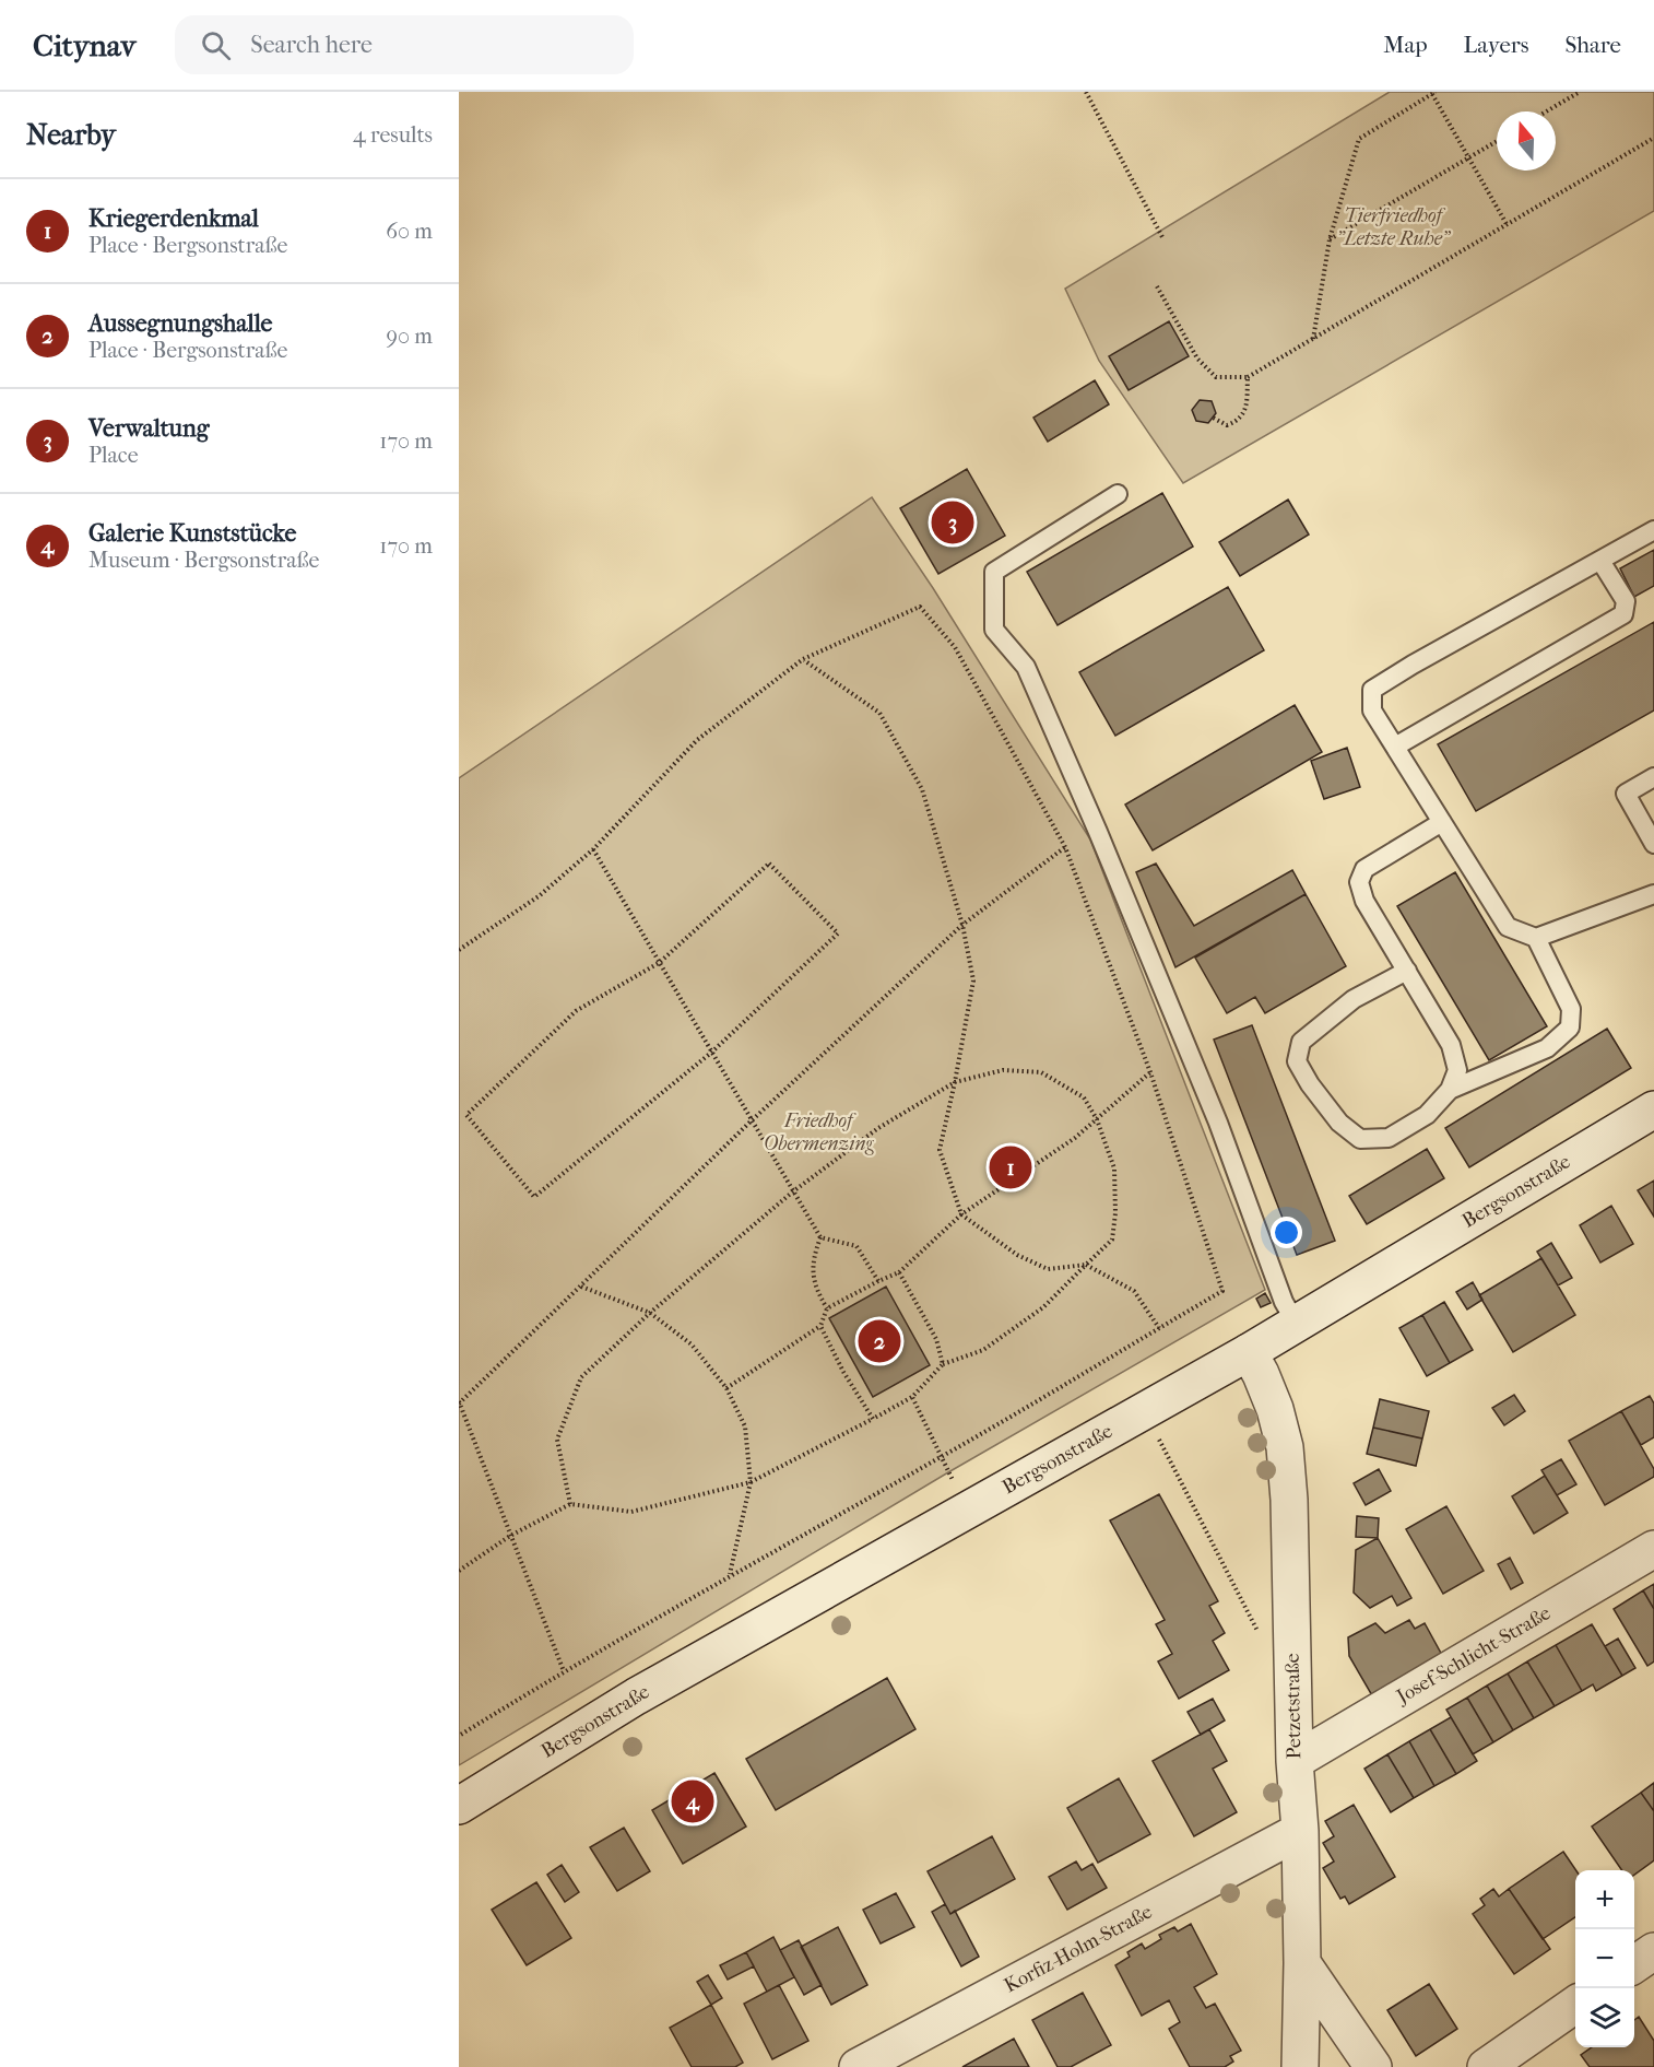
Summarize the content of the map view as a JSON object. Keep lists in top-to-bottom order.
{
  "streets": {
    "street": [
      "Bergsonstraße",
      "Josef-Schlicht-Straße",
      "Petzetstraße",
      "Korfiz-Holm-Straße"
    ]
  },
  "crossings": [
    ["Bergsonstraße", "Petzetstraße"],
    ["Josef-Schlicht-Straße", "Petzetstraße"],
    ["Petzetstraße", "Korfiz-Holm-Straße"]
  ],
  "parks": ["Tierfriedhof \"Letzte Ruhe\"", "Friedhof Obermenzing"],
  "north": "top",
  "page": {
    "header": "Citynav",
    "search": "Search here",
    "nav": ["Map", "Layers", "Share"],
    "heading": ["Nearby", "4 results"],
    "list": [
      {
        "mark": "1",
        "name": "Kriegerdenkmal",
        "note": "Place · Bergsonstraße",
        "value": "60 m"
      },
      {
        "mark": "2",
        "name": "Aussegnungshalle",
        "note": "Place · Bergsonstraße",
        "value": "90 m"
      },
      {
        "mark": "3",
        "name": "Verwaltung",
        "note": "Place",
        "value": "170 m"
      },
      {
        "mark": "4",
        "name": "Galerie Kunststücke",
        "note": "Museum · Bergsonstraße",
        "value": "170 m"
      }
    ],
    "pins": [
      "3",
      "1",
      "2",
      "4"
    ],
    "map_buttons": ["+", "−"]
  }
}
